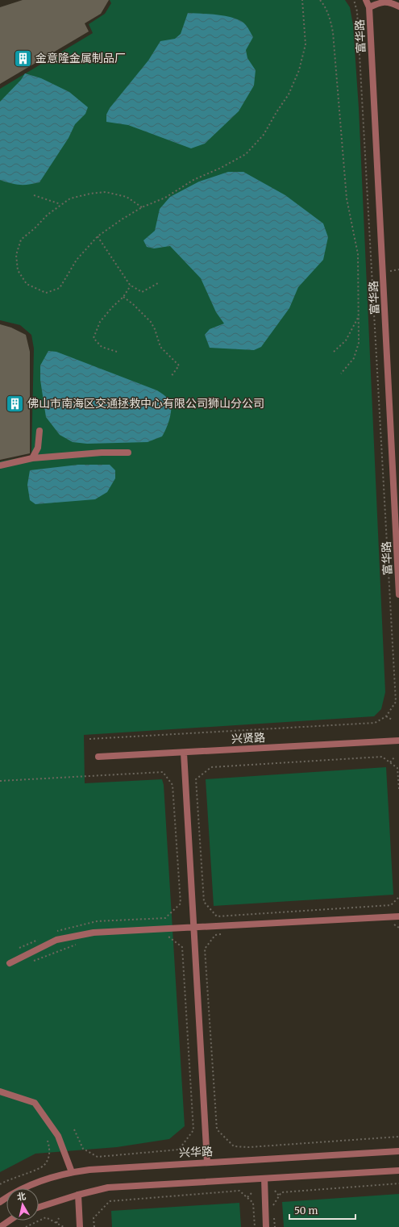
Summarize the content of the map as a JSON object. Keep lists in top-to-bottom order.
{
  "streets": {
    "street": ["富华路", "兴贤路", "兴华路"]
  },
  "places": {
    "building": ["金意隆金属制品厂", "佛山市南海区交通拯救中心有限公司狮山分公司"]
  },
  "scale_bar": "50 m",
  "north": "top"
}
